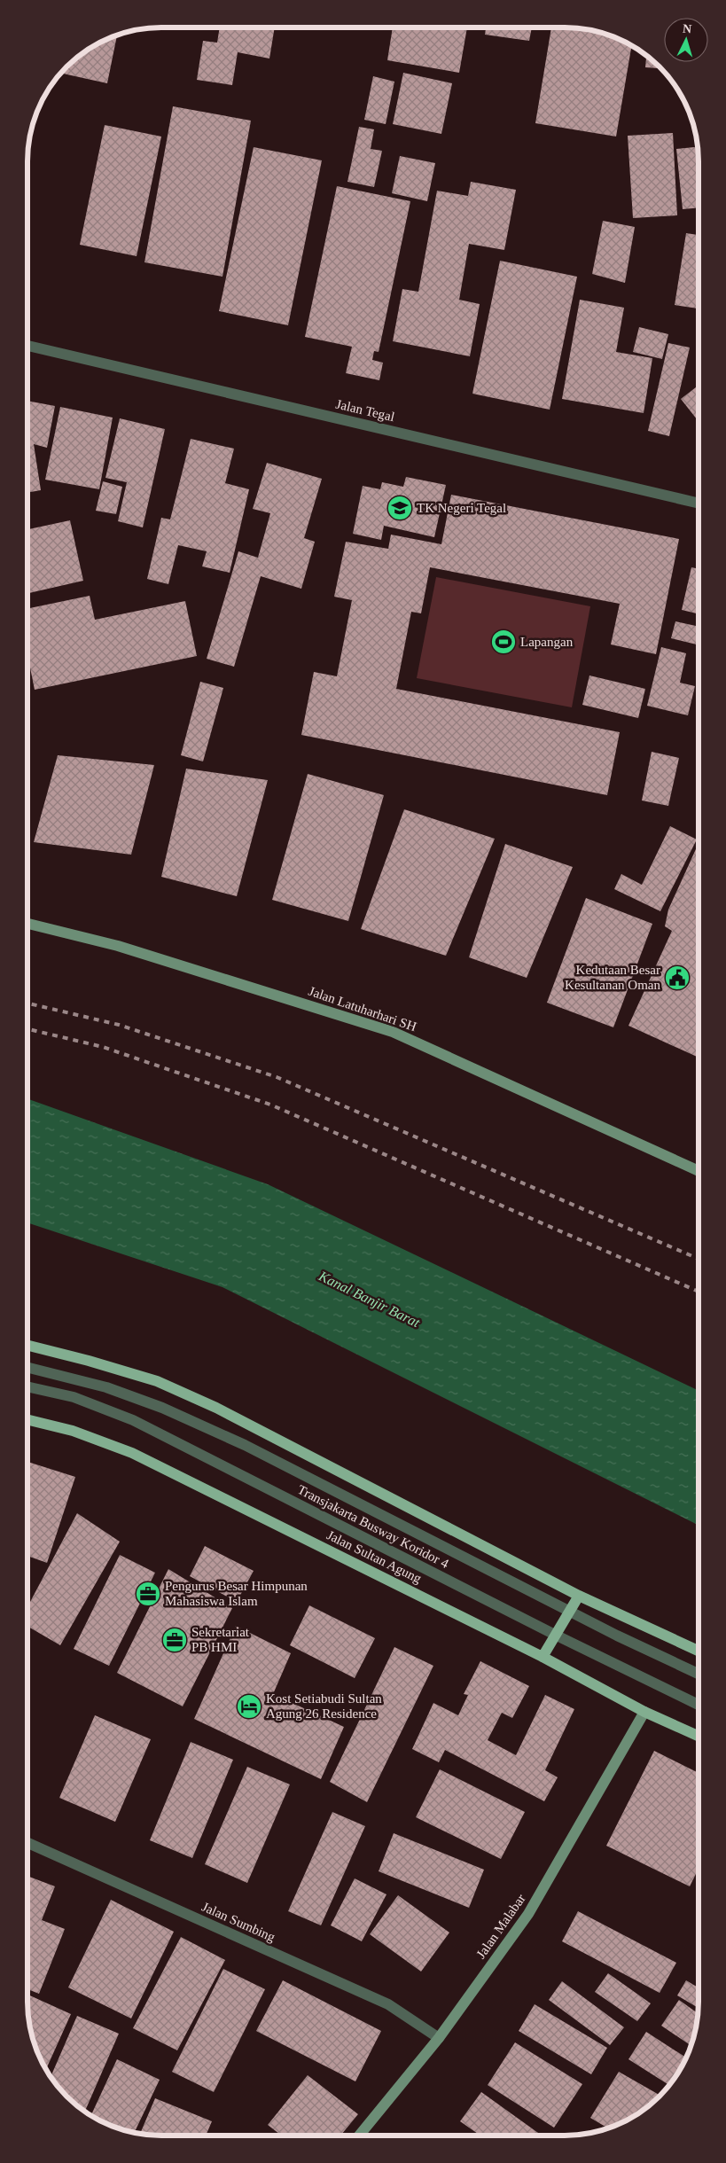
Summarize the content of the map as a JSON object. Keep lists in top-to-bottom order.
{
  "streets": {
    "main road": ["Jalan Sultan Agung"],
    "street": [
      "Jalan Tegal",
      "Jalan Latuharhari SH",
      "Transjakarta Busway Koridor 4",
      "Jalan Sumbing",
      "Jalan Malabar"
    ]
  },
  "crossings": [
    ["Jalan Sultan Agung", "Jalan Malabar"],
    ["Jalan Sumbing", "Jalan Malabar"]
  ],
  "water": ["Kanal Banjir Barat"],
  "places": {
    "school or university": ["TK Negeri Tegal"],
    "sports": ["Lapangan"],
    "public building": ["Kedutaan Besar Kesultanan Oman"],
    "office": ["Pengurus Besar Himpunan Mahasiswa Islam", "Sekretariat PB HMI"],
    "hotel": ["Kost Setiabudi Sultan Agung 26 Residence"]
  },
  "north": "top"
}
